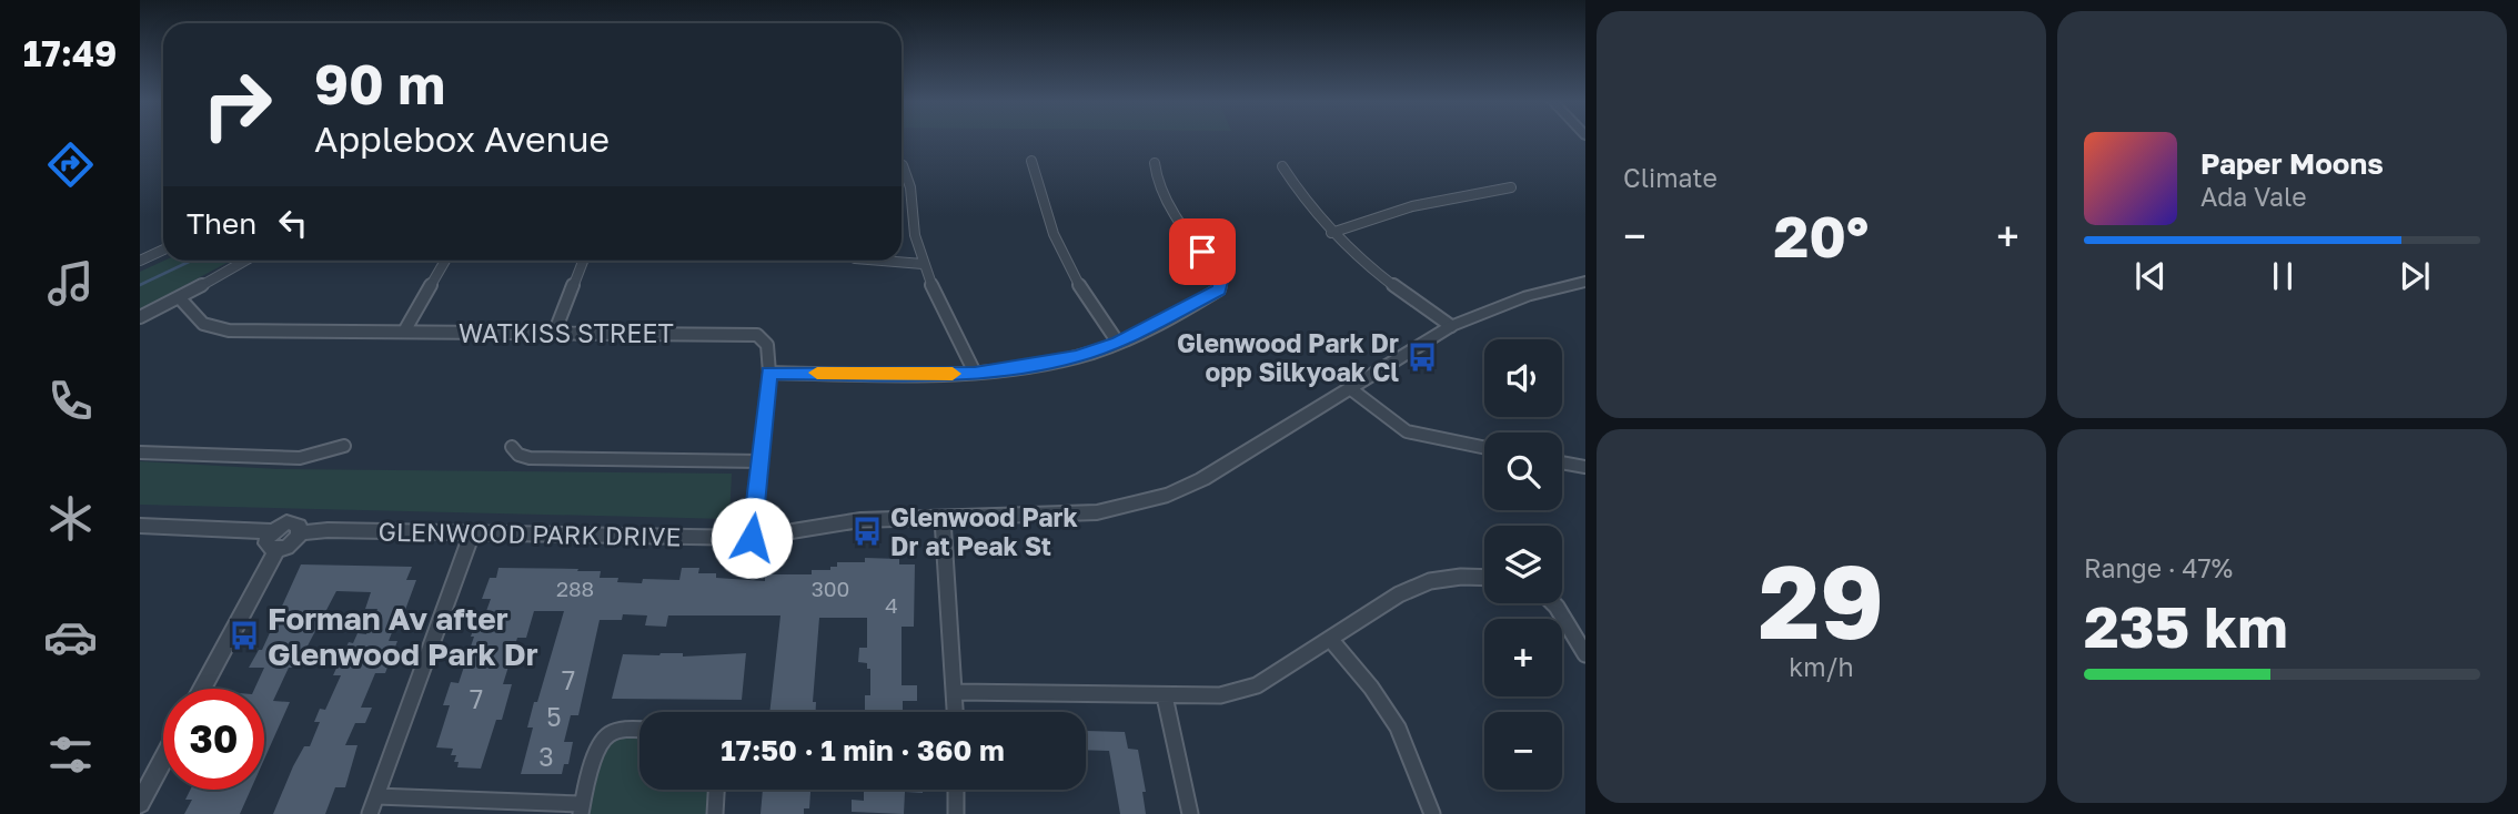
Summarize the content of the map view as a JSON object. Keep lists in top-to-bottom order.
{
  "streets": {
    "street": ["WATKISS STREET", "GLENWOOD PARK DRIVE"]
  },
  "crossings": [
    ["WATKISS STREET", "GLENWOOD PARK DRIVE"]
  ],
  "places": {
    "bus stop": ["Glenwood Park Dr opp Silkyoak Cl", "Glenwood Park Dr at Peak St", "Forman Av after Glenwood Park Dr"]
  },
  "house_numbers": [
    "288",
    "300",
    "4",
    "7",
    "7",
    "5",
    "3"
  ],
  "page": {
    "tabs": "17:49",
    "tile": [
      "Climate",
      ["29", "km/h"],
      ["Range · 47%", "235 km"]
    ],
    "turn": ["90 m", "Applebox Avenue"],
    "song": ["Paper Moons", "Ada Vale"],
    "then": "Then",
    "heat": ["−", "20°", "+"],
    "map_buttons": ["+", "−"],
    "limit": "30",
    "trip": "17:50 · 1 min · 360 m"
  }
}
